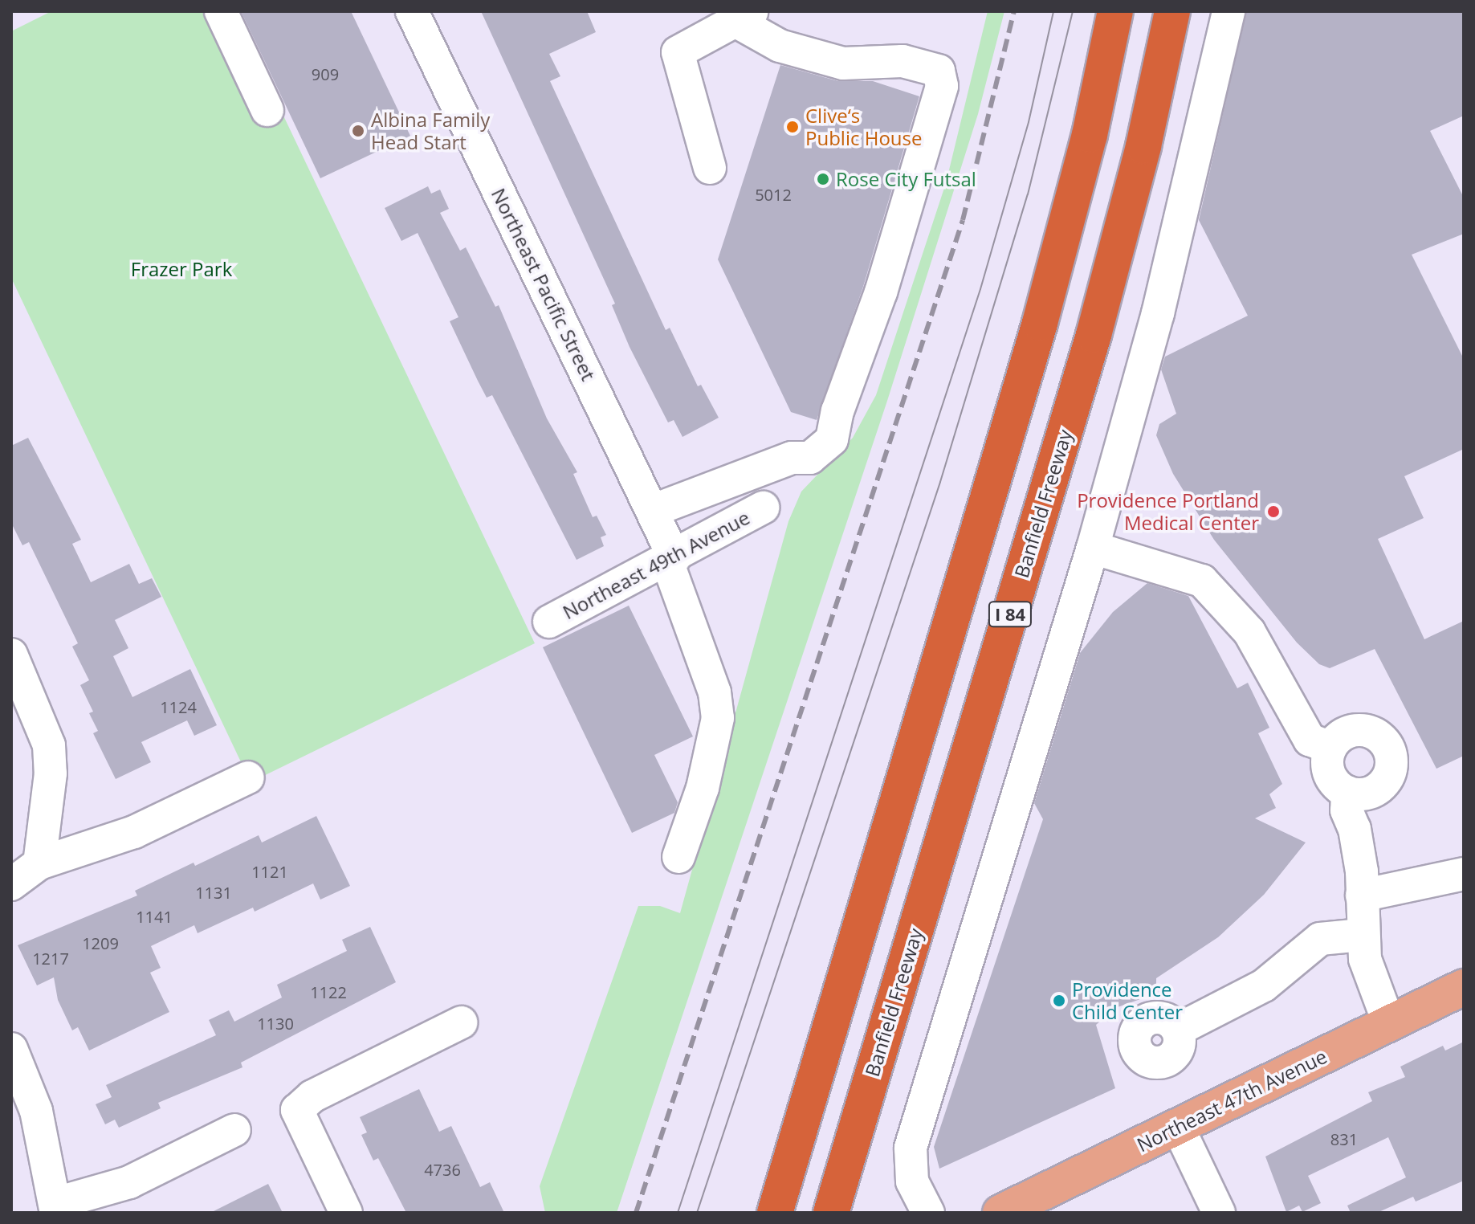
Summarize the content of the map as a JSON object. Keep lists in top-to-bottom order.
{
  "streets": {
    "highway": ["Banfield Freeway", "I 84"],
    "main road": ["Northeast 47th Avenue"],
    "street": ["Northeast Pacific Street", "Northeast 49th Avenue"]
  },
  "crossings": [
    ["Northeast Pacific Street", "Northeast 49th Avenue"]
  ],
  "parks": ["Frazer Park"],
  "places": [
    "Clive‘s Public House",
    "Albina Family Head Start",
    "Rose City Futsal",
    "Providence Portland Medical Center",
    "Providence Child Center"
  ],
  "house_numbers": [
    "909",
    "5012",
    "1124",
    "1121",
    "1131",
    "1141",
    "1209",
    "1217",
    "1122",
    "1130",
    "831",
    "4736"
  ]
}
